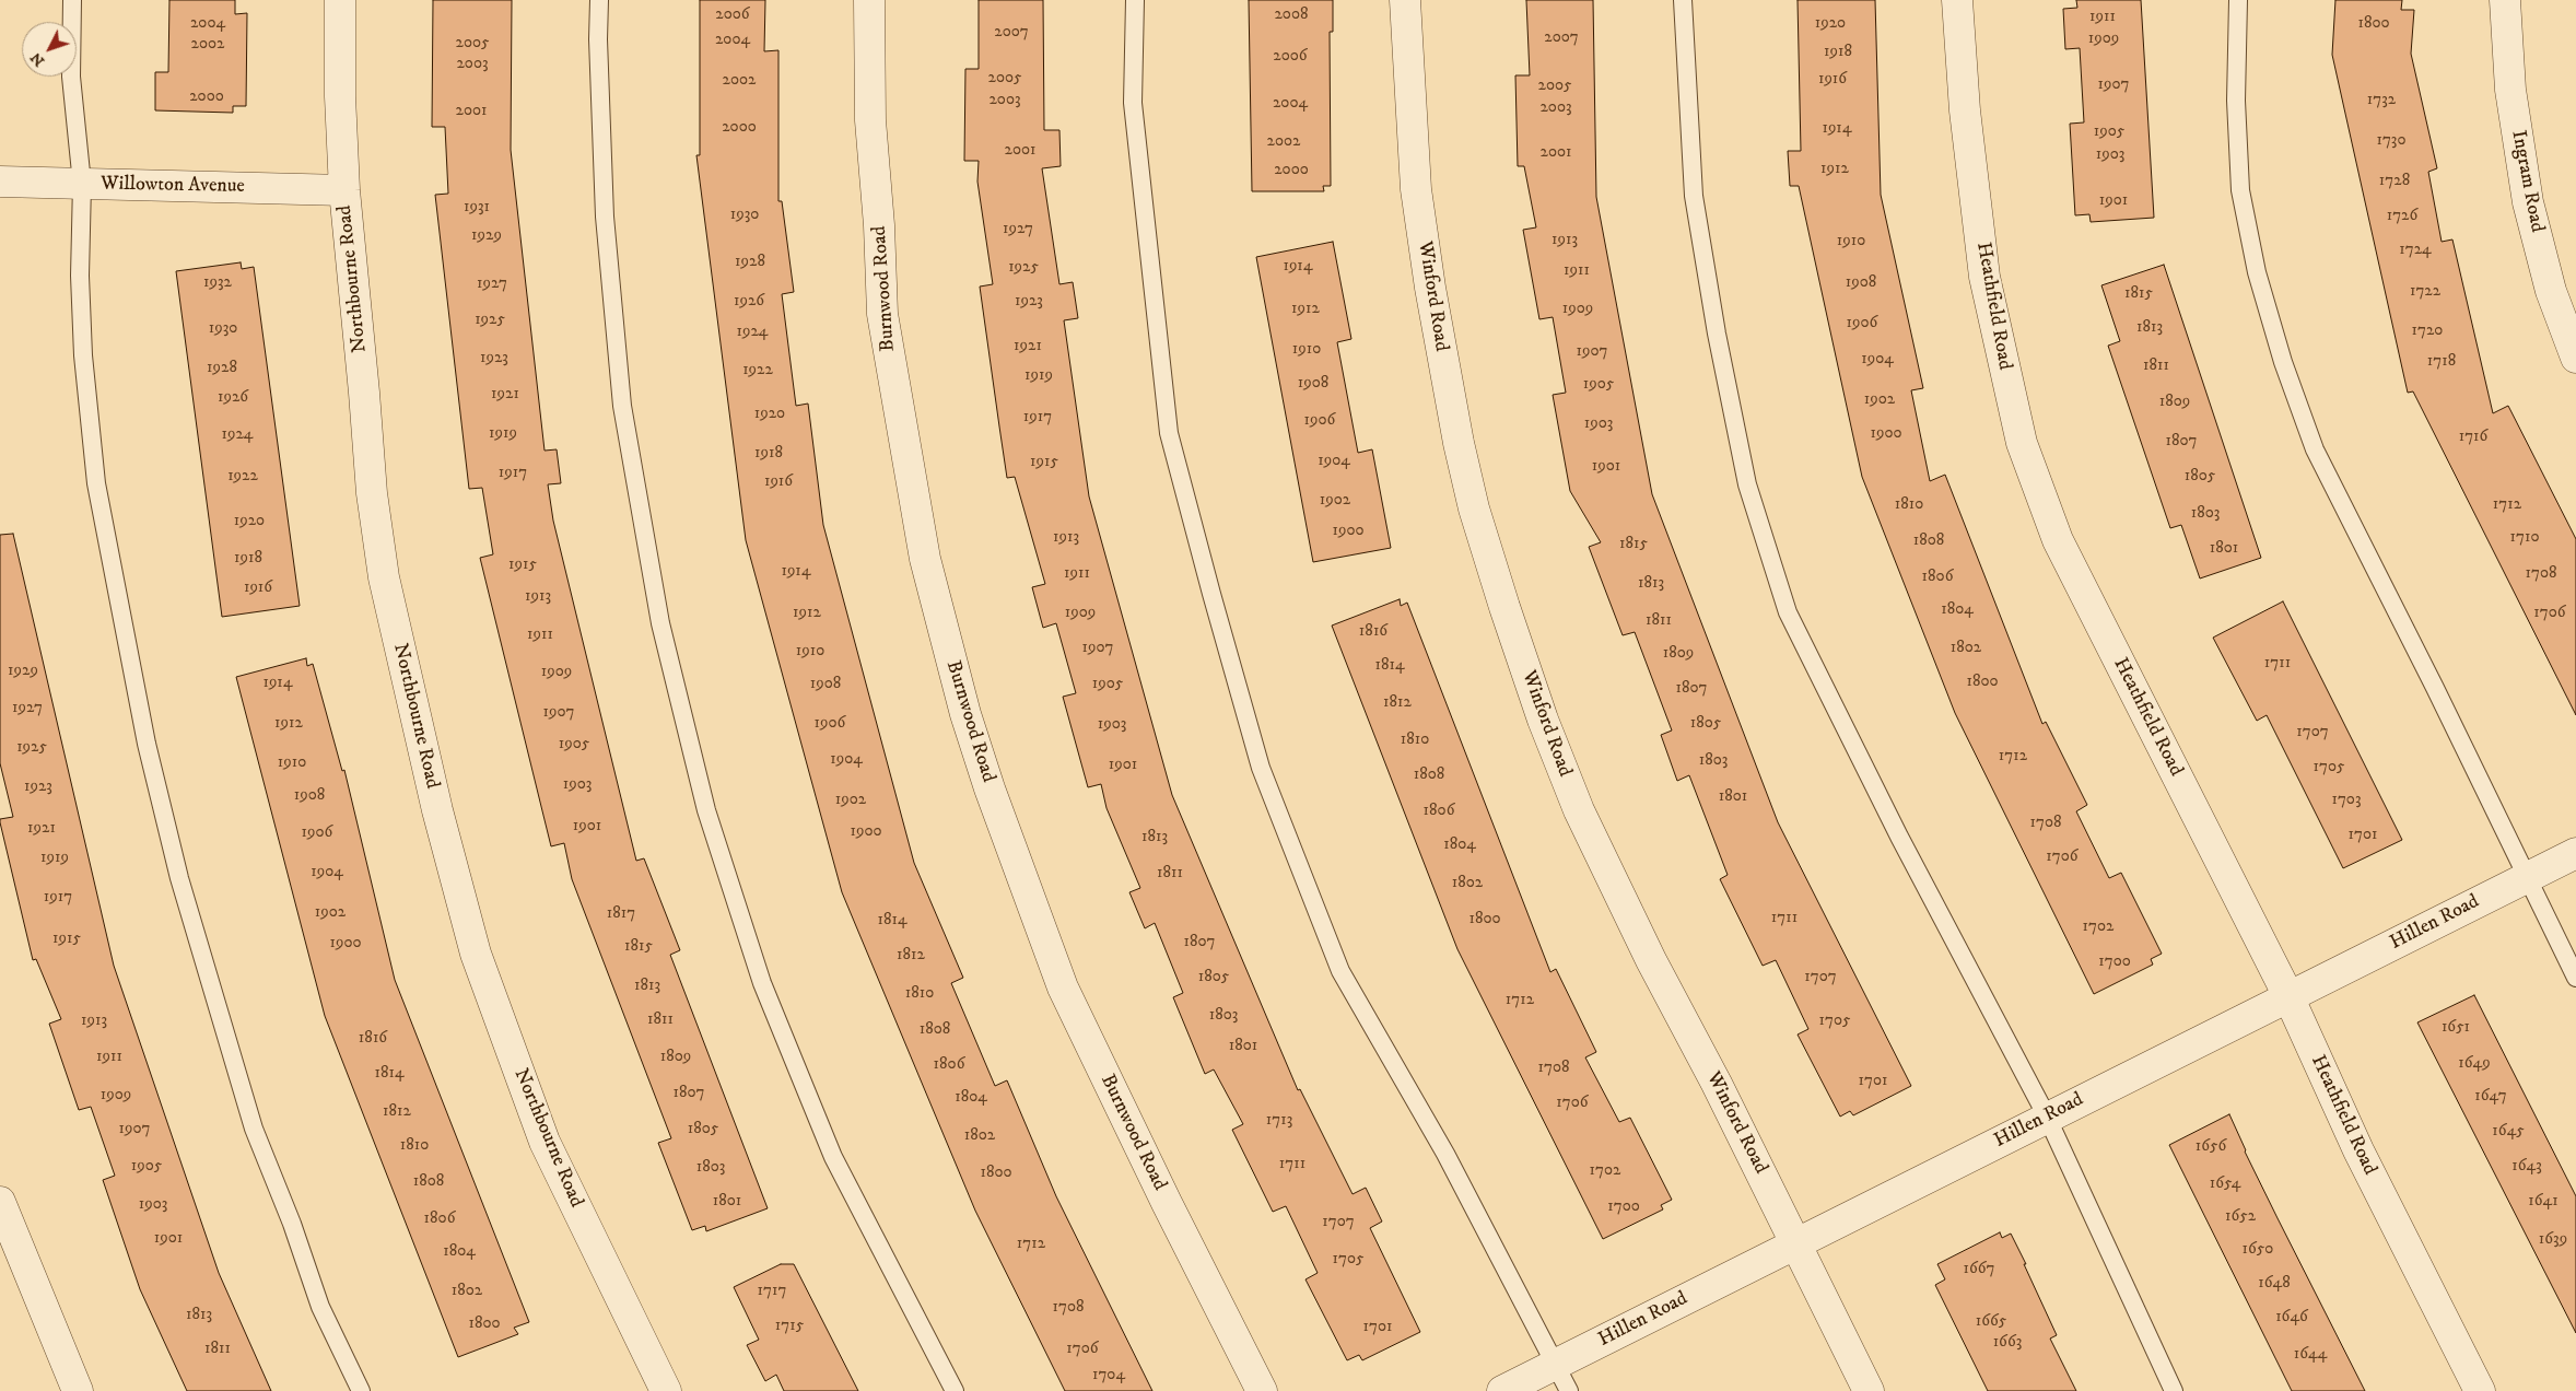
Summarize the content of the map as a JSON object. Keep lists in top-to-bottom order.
{
  "streets": {
    "street": [
      "Ingram Road",
      "Willowton Avenue",
      "Northbourne Road",
      "Burnwood Road",
      "Winford Road",
      "Heathfield Road",
      "Hillen Road"
    ]
  },
  "crossings": [
    ["Willowton Avenue", "Northbourne Road"],
    ["Winford Road", "Hillen Road"],
    ["Heathfield Road", "Hillen Road"]
  ],
  "house_numbers": [
    "2006",
    "2008",
    "1911",
    "2004",
    "1920",
    "1800",
    "2007",
    "2007",
    "1909",
    "2004",
    "2005",
    "2002",
    "1918",
    "2006",
    "2003",
    "2005",
    "1916",
    "2002",
    "1907",
    "2005",
    "2000",
    "2003",
    "1732",
    "2004",
    "2003",
    "2001",
    "2000",
    "1914",
    "1905",
    "1730",
    "2002",
    "2001",
    "2001",
    "1903",
    "1912",
    "2000",
    "1728",
    "1901",
    "1931",
    "1930",
    "1726",
    "1927",
    "1929",
    "1913",
    "1910",
    "1724",
    "1928",
    "1914",
    "1925",
    "1911",
    "1932",
    "1908",
    "1927",
    "1722",
    "1815",
    "1926",
    "1923",
    "1912",
    "1909",
    "1925",
    "1906",
    "1813",
    "1930",
    "1720",
    "1924",
    "1921",
    "1910",
    "1907",
    "1923",
    "1904",
    "1718",
    "1811",
    "1928",
    "1922",
    "1919",
    "1908",
    "1905",
    "1921",
    "1926",
    "1902",
    "1809",
    "1920",
    "1917",
    "1906",
    "1903",
    "1919",
    "1900",
    "1924",
    "1716",
    "1807",
    "1918",
    "1904",
    "1915",
    "1901",
    "1917",
    "1922",
    "1805",
    "1916",
    "1902",
    "1810",
    "1712",
    "1803",
    "1920",
    "1900",
    "1913",
    "1710",
    "1808",
    "1815",
    "1801",
    "1918",
    "1915",
    "1914",
    "1911",
    "1708",
    "1806",
    "1813",
    "1916",
    "1913",
    "1804",
    "1912",
    "1909",
    "1706",
    "1811",
    "1816",
    "1911",
    "1907",
    "1802",
    "1910",
    "1809",
    "1711",
    "1814",
    "1929",
    "1909",
    "1800",
    "1914",
    "1908",
    "1905",
    "1807",
    "1812",
    "1927",
    "1907",
    "1912",
    "1906",
    "1805",
    "1903",
    "1707",
    "1810",
    "1905",
    "1925",
    "1712",
    "1904",
    "1803",
    "1910",
    "1901",
    "1705",
    "1808",
    "1903",
    "1923",
    "1908",
    "1801",
    "1902",
    "1703",
    "1806",
    "1708",
    "1901",
    "1921",
    "1900",
    "1906",
    "1701",
    "1813",
    "1804",
    "1706",
    "1919",
    "1904",
    "1811",
    "1802",
    "1917",
    "1902",
    "1817",
    "1711",
    "1800",
    "1814",
    "1702",
    "1915",
    "1807",
    "1900",
    "1815",
    "1812",
    "1700",
    "1805",
    "1707",
    "1813",
    "1810",
    "1712",
    "1803",
    "1811",
    "1913",
    "1705",
    "1651",
    "1808",
    "1816",
    "1801",
    "1911",
    "1809",
    "1649",
    "1806",
    "1708",
    "1814",
    "1701",
    "1807",
    "1909",
    "1647",
    "1804",
    "1706",
    "1812",
    "1713",
    "1907",
    "1805",
    "1645",
    "1802",
    "1810",
    "1656",
    "1711",
    "1905",
    "1643",
    "1803",
    "1702",
    "1800",
    "1808",
    "1654",
    "1801",
    "1641",
    "1903",
    "1700",
    "1652",
    "1806",
    "1707",
    "1901",
    "1639",
    "1712",
    "1650",
    "1804",
    "1705",
    "1667",
    "1648",
    "1802",
    "1717",
    "1708",
    "1813",
    "1646",
    "1665",
    "1800",
    "1715",
    "1701",
    "1663",
    "1811",
    "1706",
    "1644",
    "1704"
  ],
  "north": "bottom left"
}
